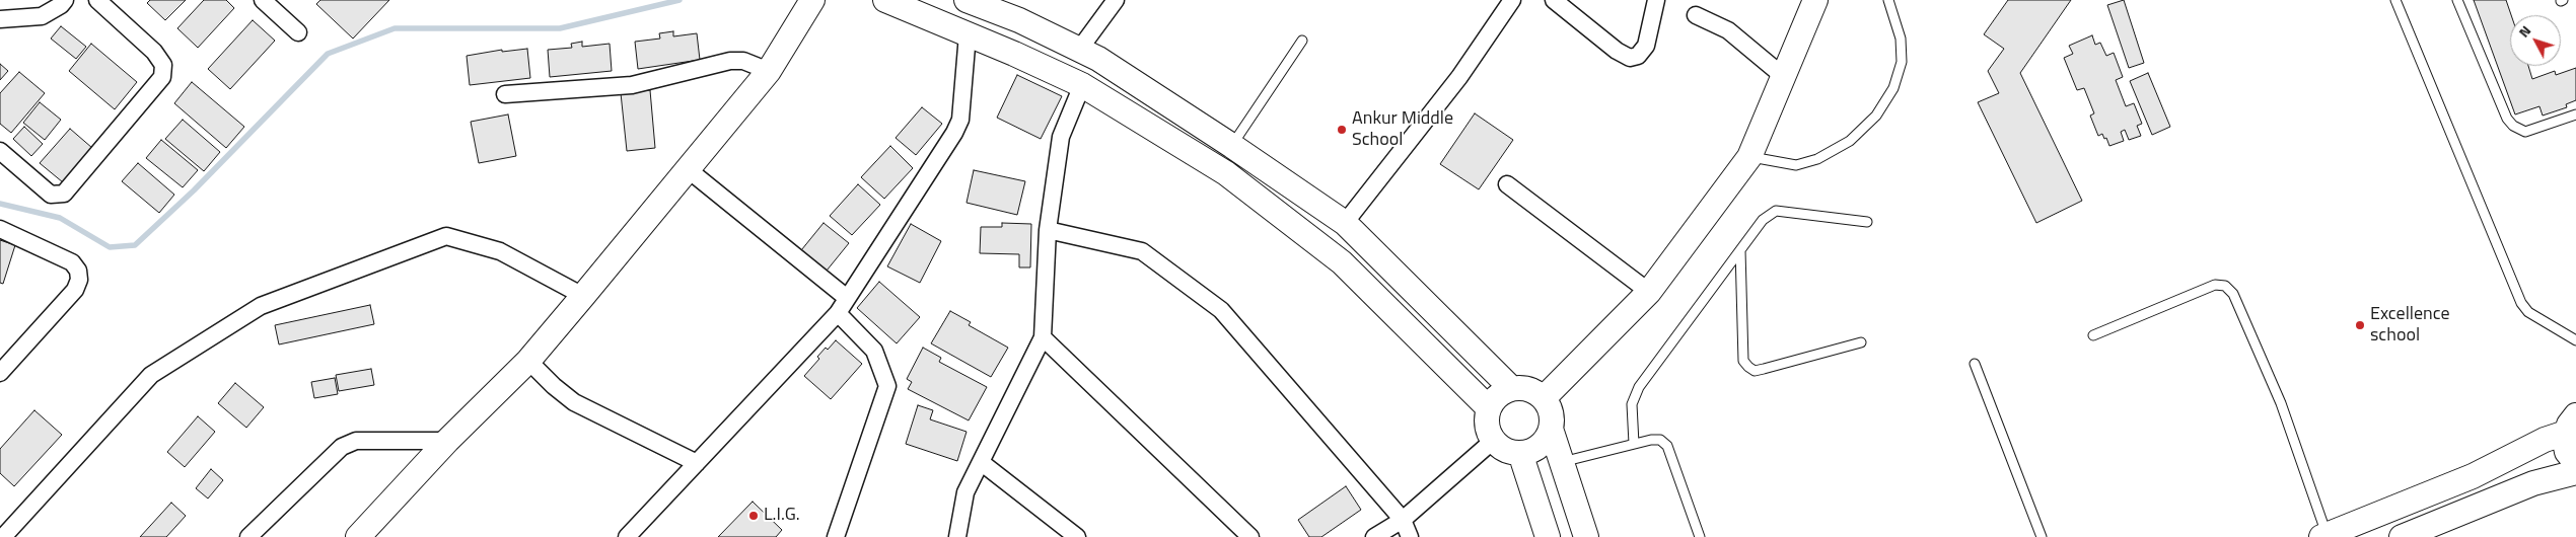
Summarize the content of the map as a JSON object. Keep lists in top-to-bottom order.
{
  "places": ["Ankur Middle School", "Excellence school", "L.I.G."],
  "north": "top left"
}
